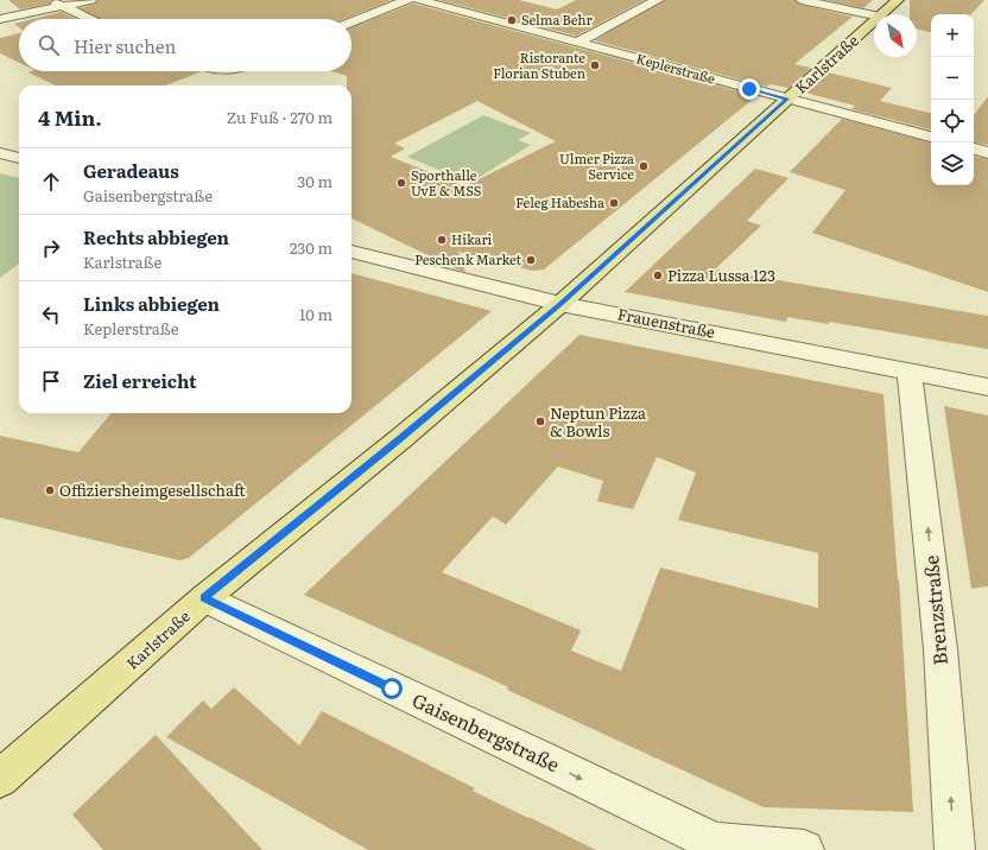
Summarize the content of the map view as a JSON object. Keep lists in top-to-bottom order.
{
  "streets": {
    "main road": ["Karlstraße"],
    "street": [
      "Keplerstraße",
      "Frauenstraße",
      "Brenzstraße",
      "Gaisenbergstraße"
    ]
  },
  "crossings": [
    ["Karlstraße", "Keplerstraße"],
    ["Karlstraße", "Frauenstraße"],
    ["Karlstraße", "Gaisenbergstraße"],
    ["Frauenstraße", "Brenzstraße"]
  ],
  "one_way": ["Brenzstraße", "Gaisenbergstraße"],
  "places": [
    "Selma Behr",
    "Ristorante Florian Stuben",
    "Ulmer Pizza Service",
    "Sporthalle UvE & MSS",
    "Feleg Habesha",
    "Hikari",
    "Peschenk Market",
    "Pizza Lussa 123",
    "Neptun Pizza & Bowls",
    "Offiziersheimgesellschaft"
  ],
  "north": "bottom right",
  "page": {
    "map_buttons": ["+", "−"],
    "search": "Hier suchen",
    "heading": ["4 Min.", "Zu Fuß · 270 m"],
    "list": [
      ["Geradeaus", "Gaisenbergstraße", "30 m"],
      ["Rechts abbiegen", "Karlstraße", "230 m"],
      ["Links abbiegen", "Keplerstraße", "10 m"],
      "Ziel erreicht"
    ]
  }
}
